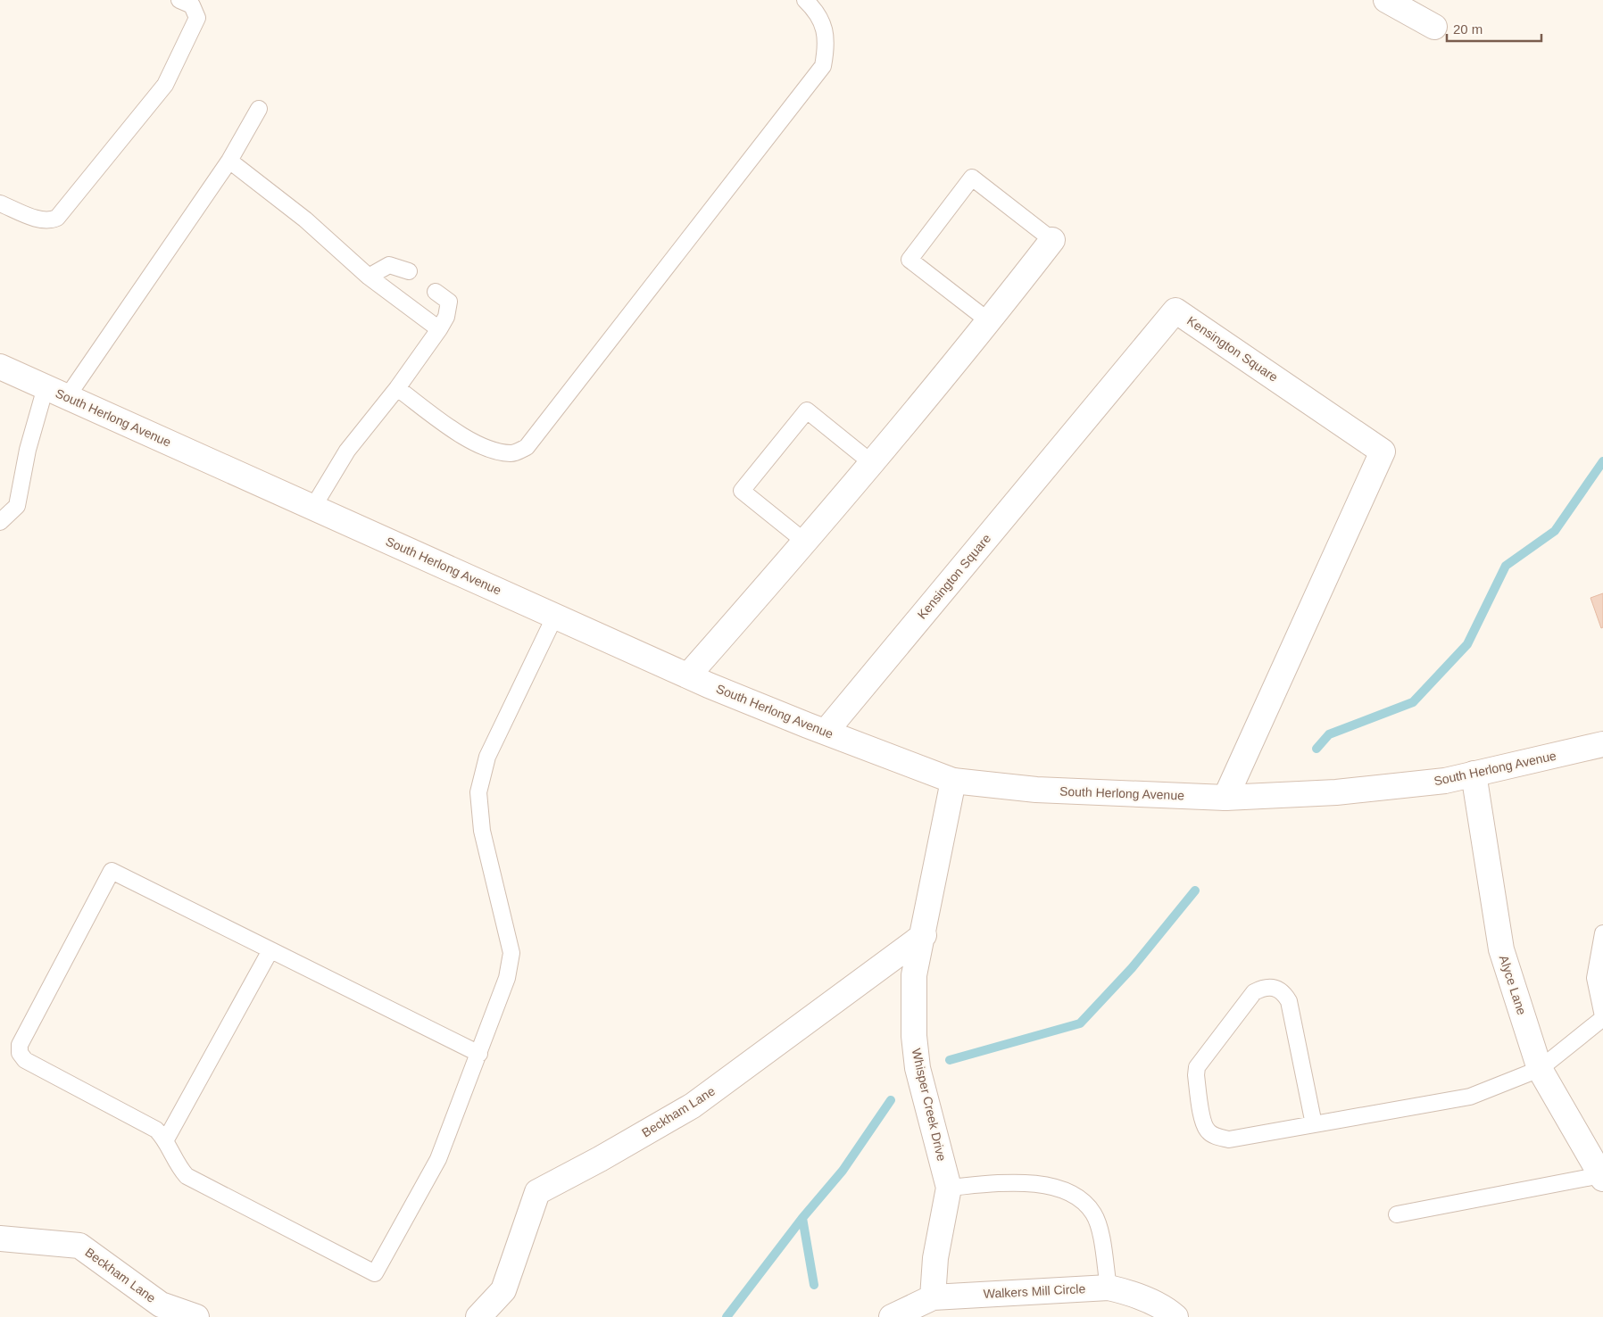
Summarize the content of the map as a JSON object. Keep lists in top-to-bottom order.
{
  "streets": {
    "street": [
      "Kensington Square",
      "South Herlong Avenue",
      "Alyce Lane",
      "Whisper Creek Drive",
      "Beckham Lane",
      "Walkers Mill Circle"
    ]
  },
  "crossings": [
    ["Kensington Square", "South Herlong Avenue"],
    ["South Herlong Avenue", "Alyce Lane"],
    ["South Herlong Avenue", "Whisper Creek Drive"],
    ["Whisper Creek Drive", "Beckham Lane"],
    ["Whisper Creek Drive", "Walkers Mill Circle"]
  ],
  "scale_bar": "20 m"
}
